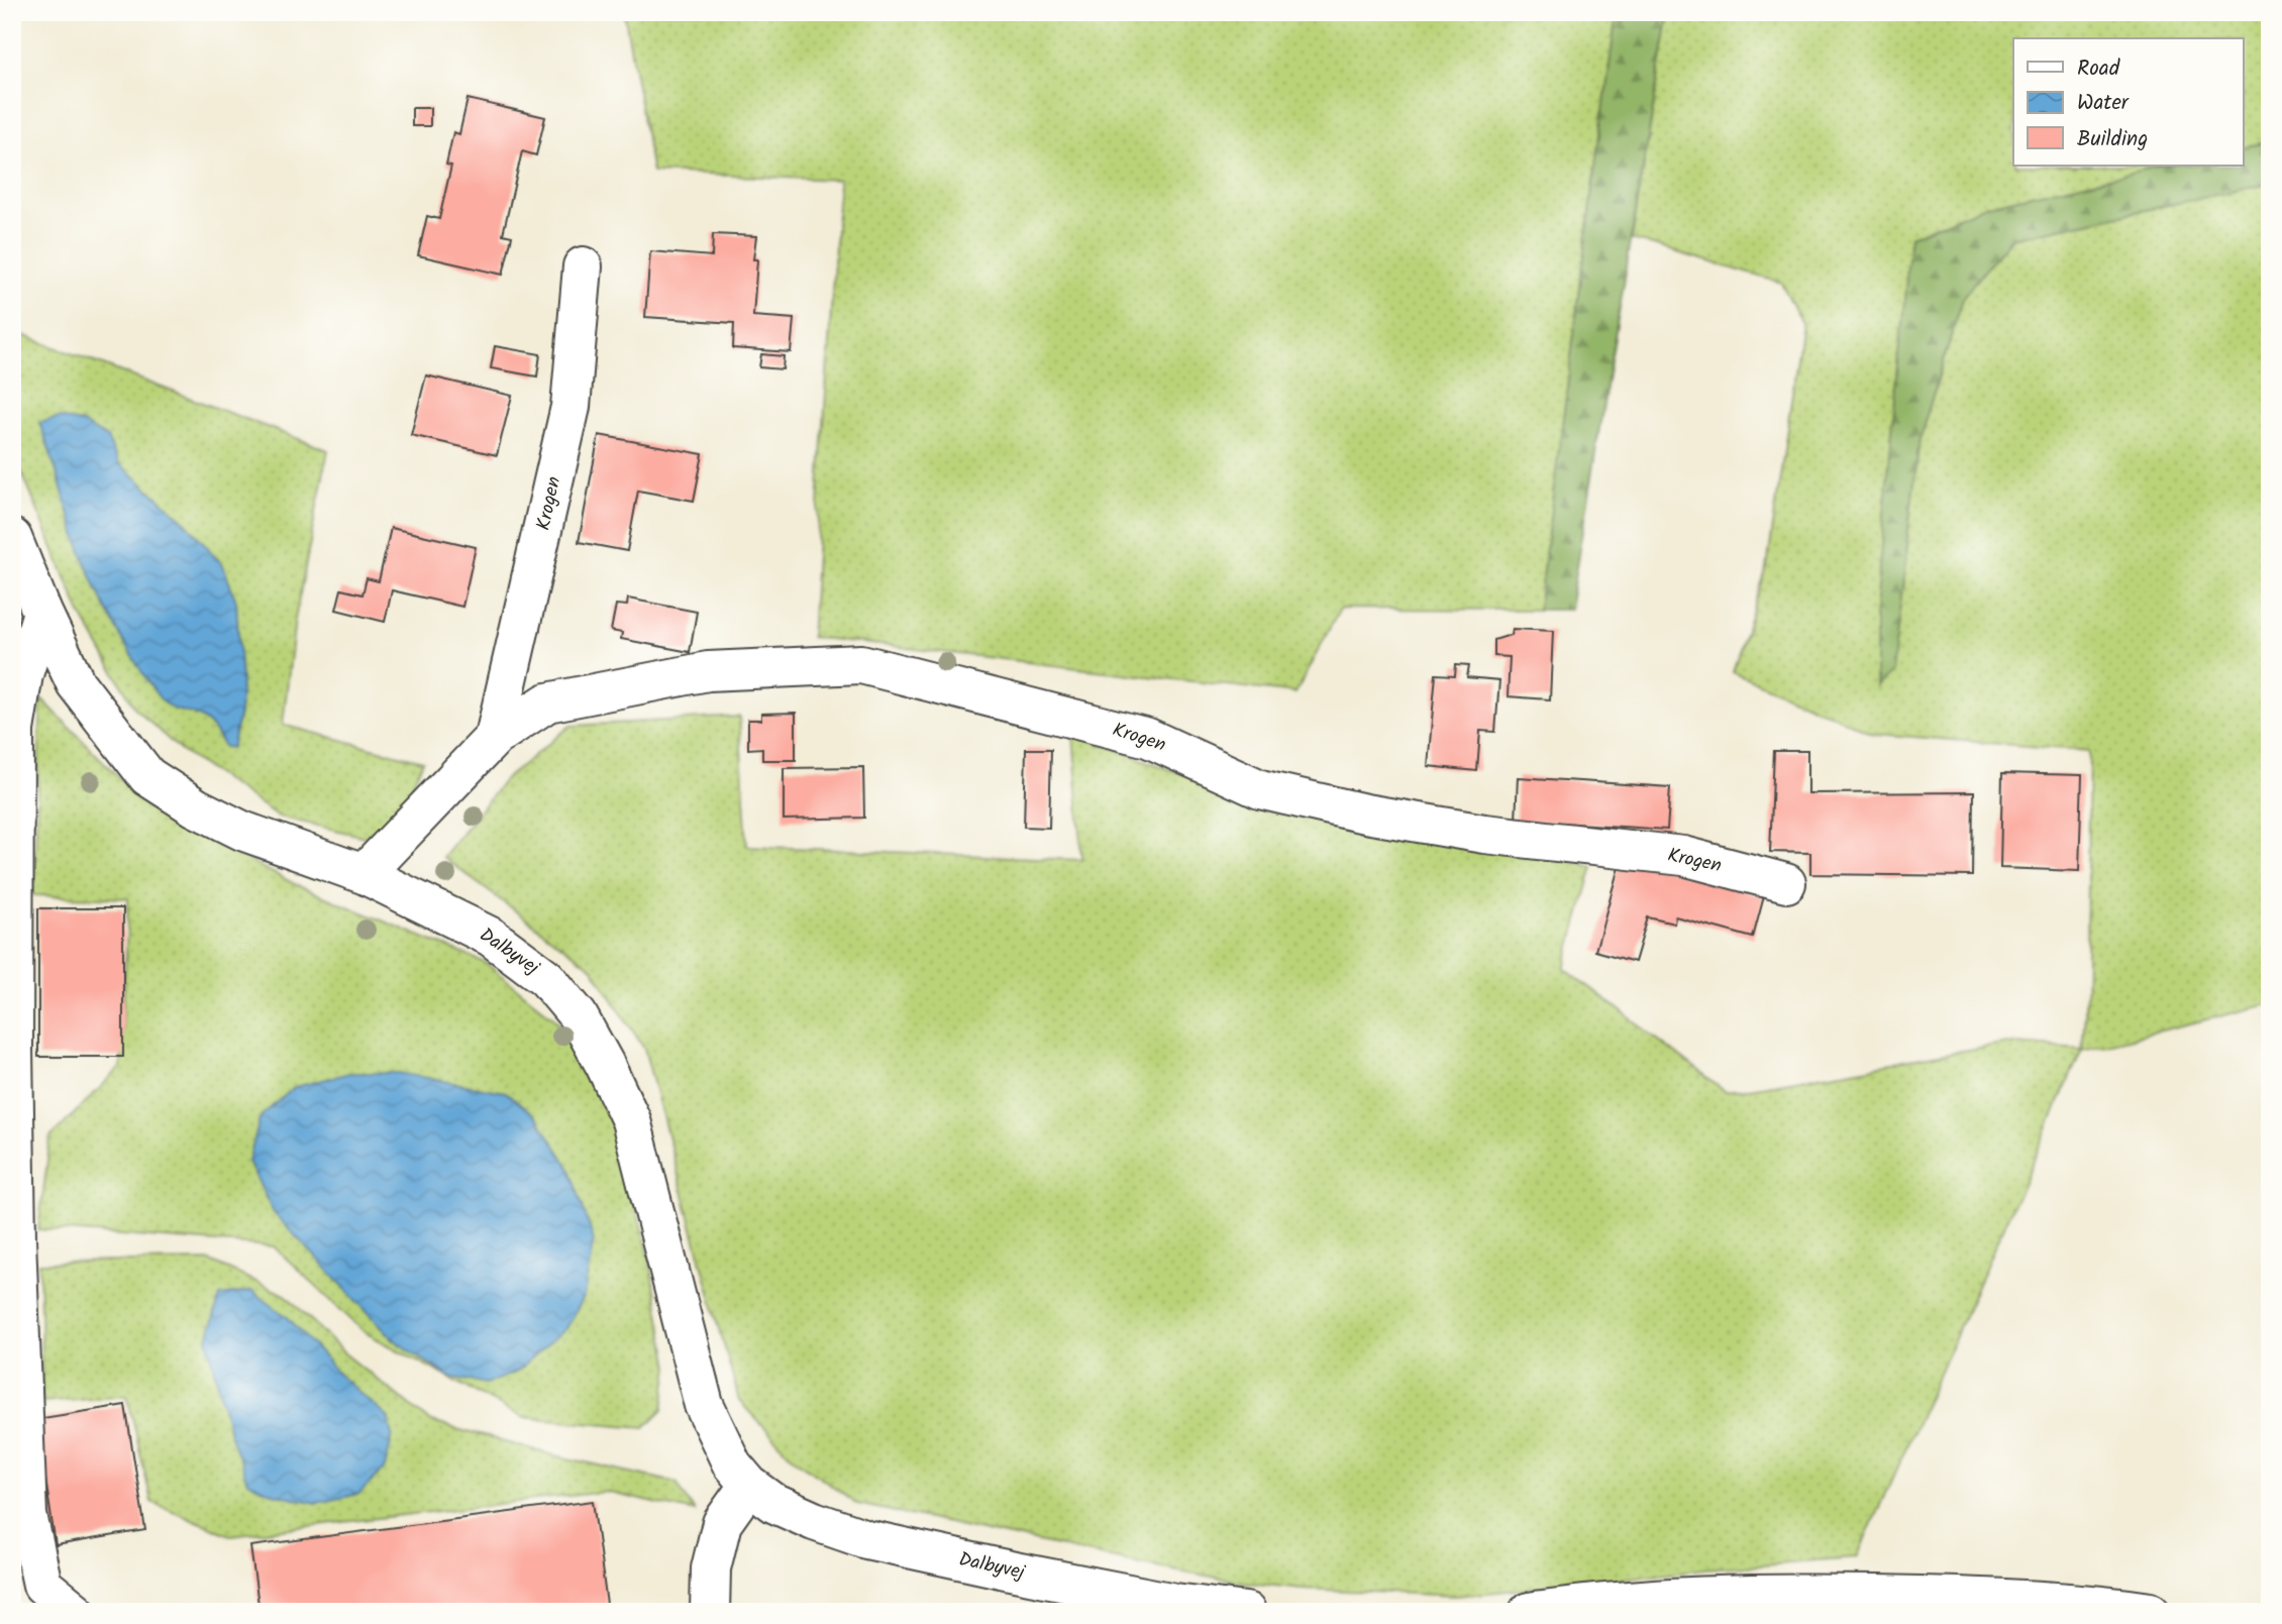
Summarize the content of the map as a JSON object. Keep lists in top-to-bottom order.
{
  "streets": {
    "street": ["Krogen", "Dalbyvej"]
  },
  "crossings": [
    ["Krogen", "Dalbyvej"]
  ],
  "legend": ["Road", "Water", "Building"]
}
